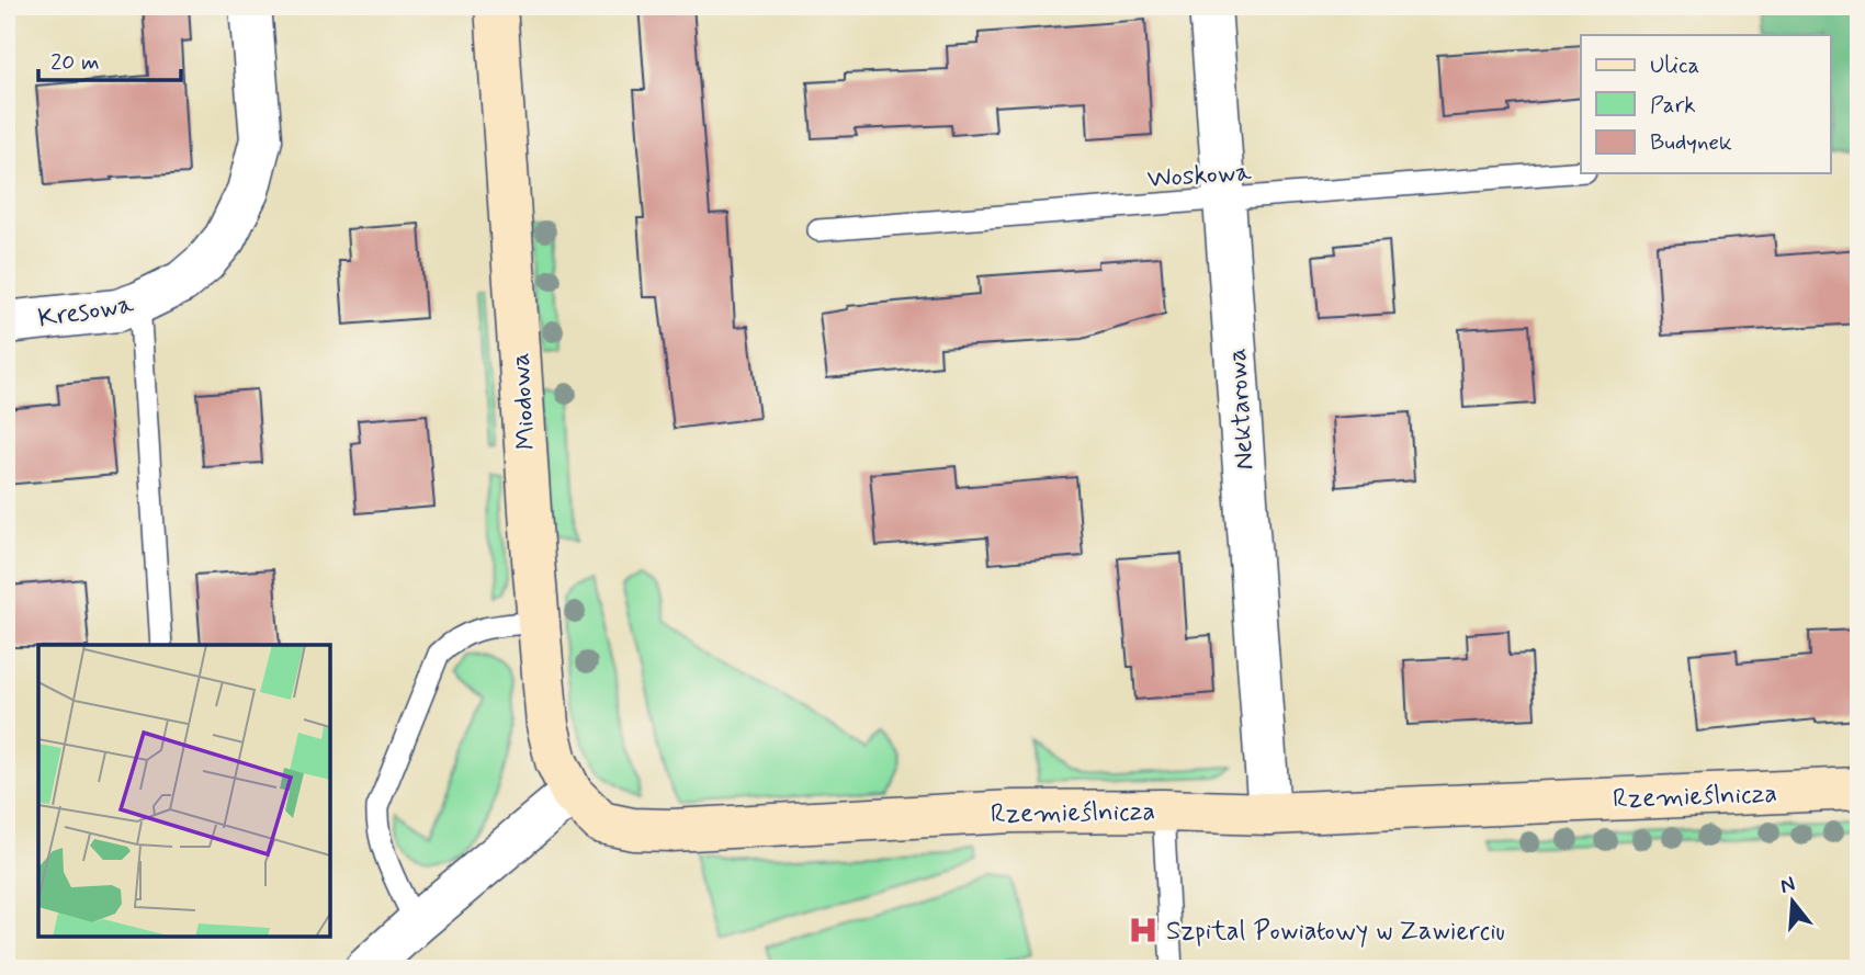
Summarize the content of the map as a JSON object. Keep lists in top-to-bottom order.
{
  "streets": {
    "street": [
      "Kresowa",
      "Miodowa",
      "Nektarowa",
      "Rzemieślnicza"
    ],
    "lane": ["Woskowa"]
  },
  "crossings": [
    ["Woskowa", "Nektarowa"],
    ["Miodowa", "Rzemieślnicza"],
    ["Nektarowa", "Rzemieślnicza"]
  ],
  "places": {
    "hospital": ["Szpital Powiatowy w Zawierciu"]
  },
  "legend": ["Ulica", "Park", "Budynek"],
  "scale_bar": "20 m",
  "north": "top"
}
